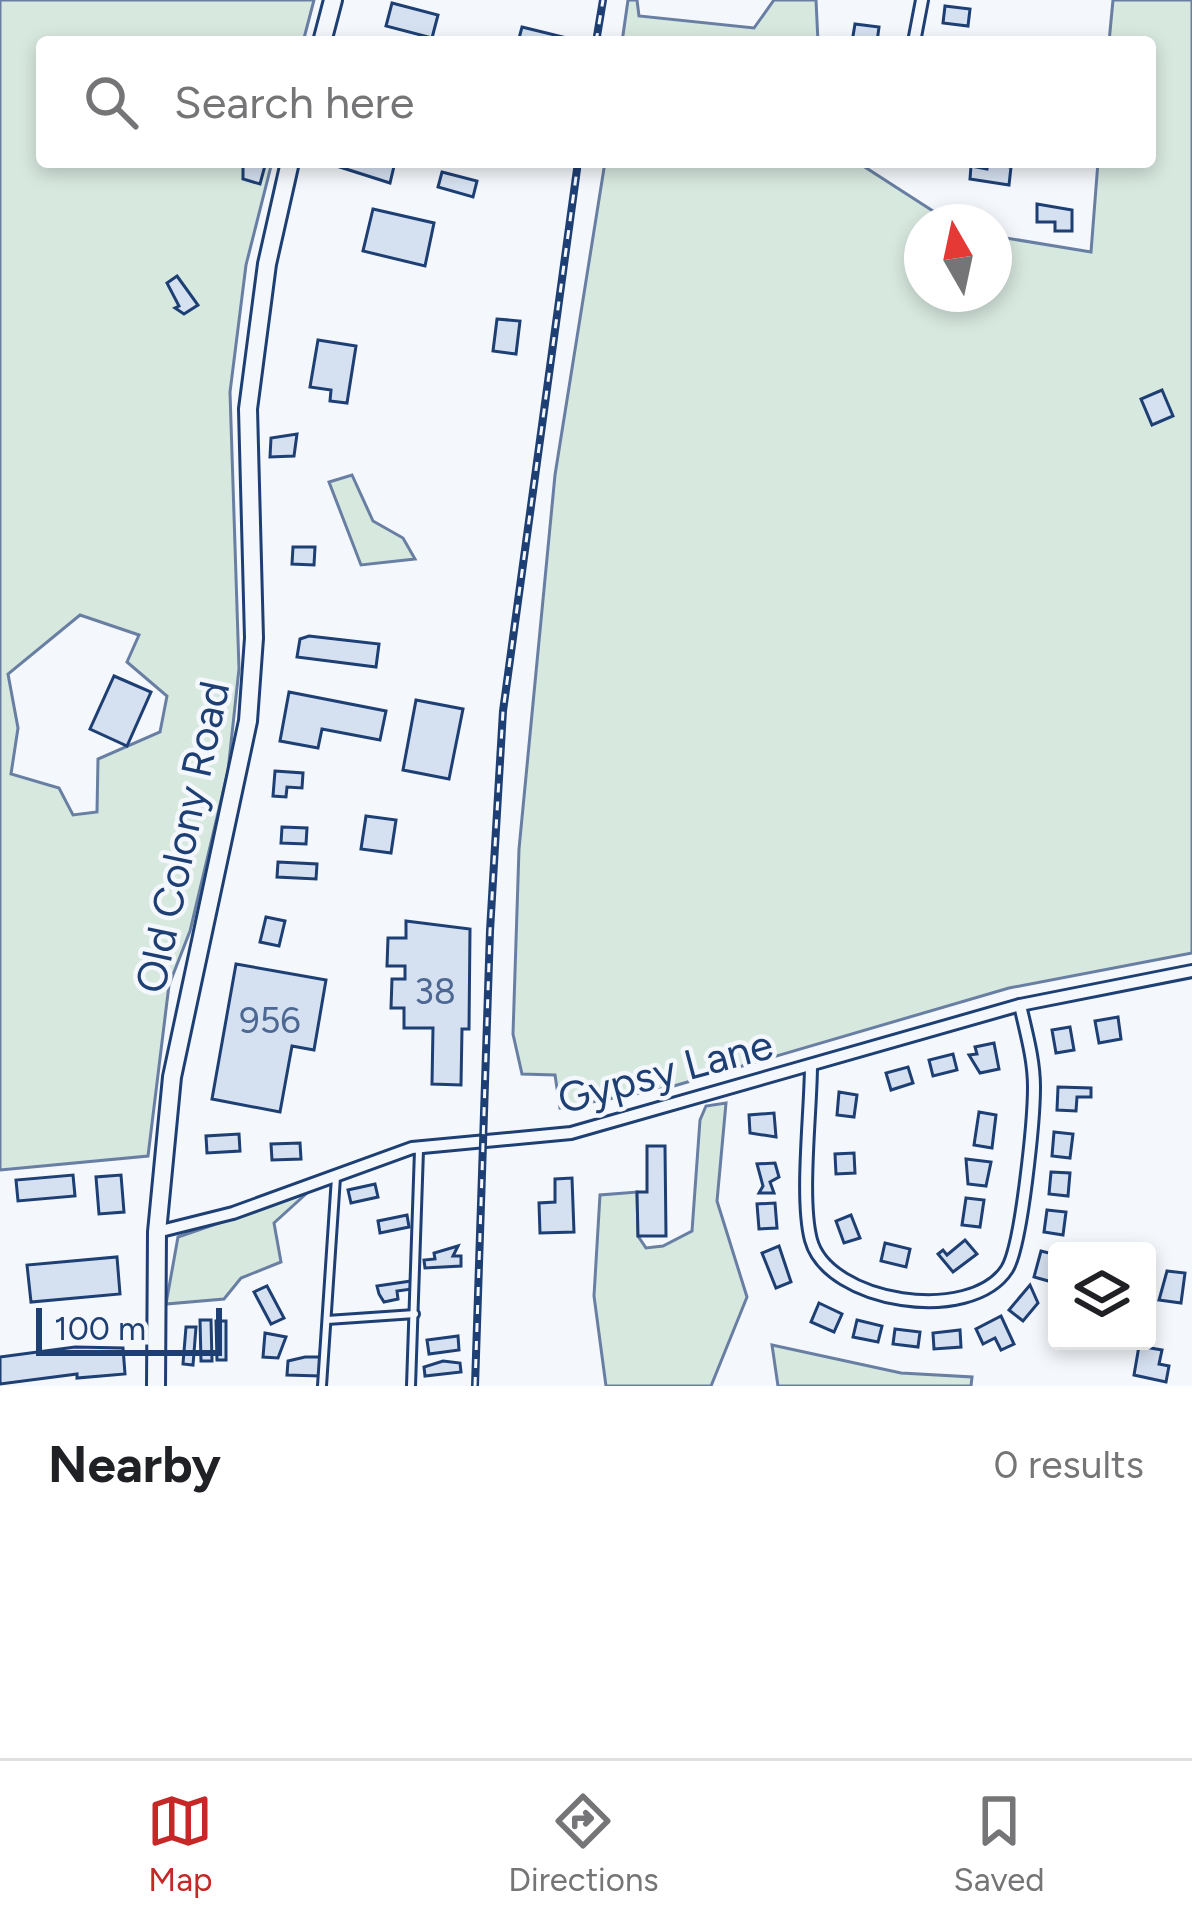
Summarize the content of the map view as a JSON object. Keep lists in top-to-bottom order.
{
  "streets": {
    "main road": ["Old Colony Road"],
    "street": ["Gypsy Lane"]
  },
  "crossings": [
    ["Old Colony Road", "Gypsy Lane"]
  ],
  "house_numbers": ["38", "956"],
  "scale_bar": "100 m",
  "north": "top",
  "page": {
    "search": "Search here",
    "scale": "100 m",
    "heading": ["Nearby", "0 results"],
    "nav": ["Map", "Directions", "Saved"]
  }
}
